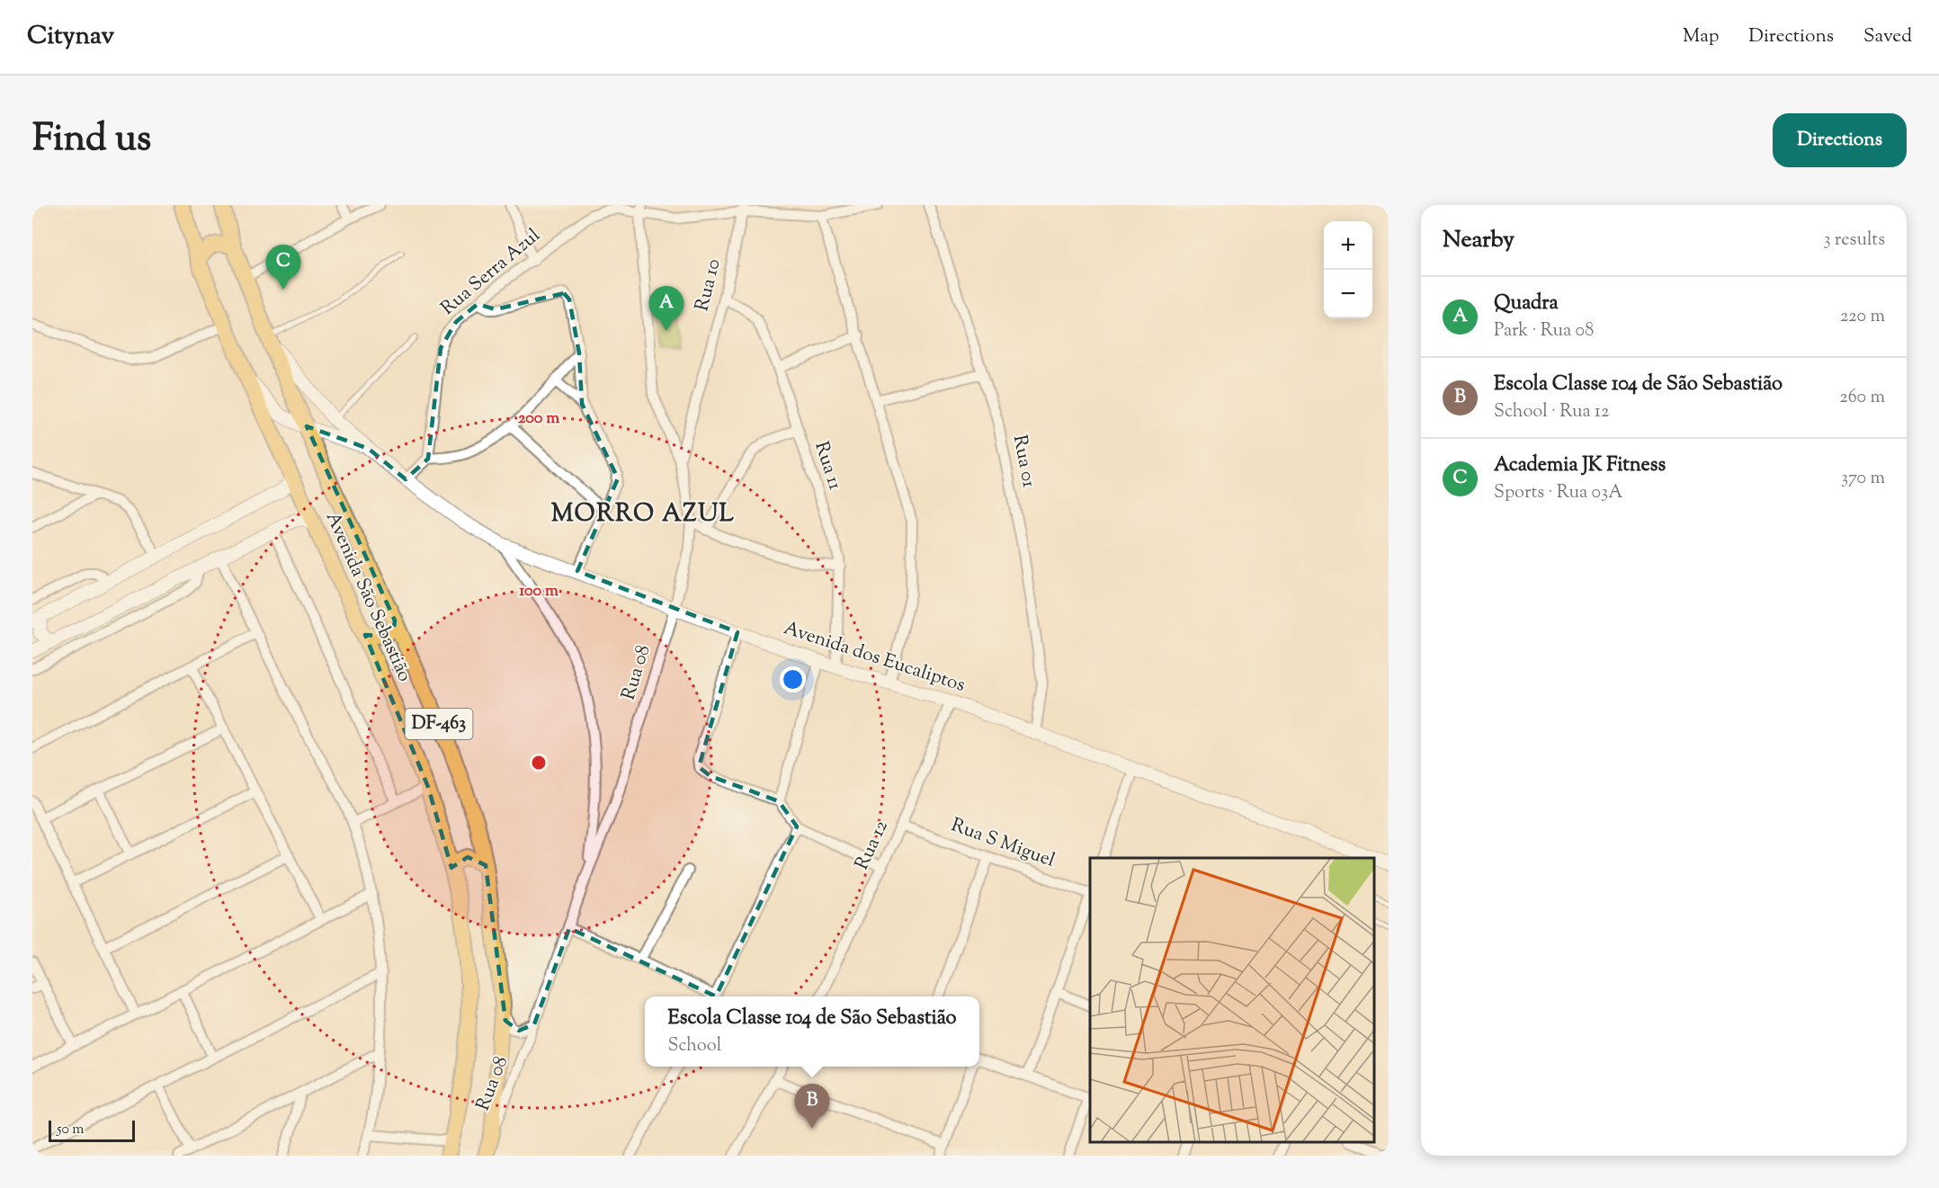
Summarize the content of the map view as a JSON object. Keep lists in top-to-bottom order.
{
  "streets": {
    "main road": ["Avenida São Sebastião", "DF-463"],
    "street": [
      "Rua Serra Azul",
      "Rua 10",
      "Rua 01",
      "Rua 11",
      "Avenida dos Eucaliptos",
      "Rua 08",
      "Rua S Miguel",
      "Rua 12"
    ]
  },
  "crossings": [
    ["Rua Serra Azul", "Rua 10"],
    ["Rua Serra Azul", "Rua 08"],
    ["Rua 10", "Rua 11"],
    ["Rua 10", "Rua 08"],
    ["Rua 01", "Avenida dos Eucaliptos"],
    ["Rua 11", "Avenida dos Eucaliptos"],
    ["Avenida São Sebastião", "Avenida dos Eucaliptos"],
    ["Avenida São Sebastião", "Rua 08"],
    ["Avenida dos Eucaliptos", "Rua 08"],
    ["Avenida dos Eucaliptos", "Rua 12"],
    ["Rua S Miguel", "Rua 12"]
  ],
  "districts": ["MORRO AZUL"],
  "scale_bar": "50 m",
  "page": {
    "header": "Citynav",
    "nav": ["Map", "Directions", "Saved"],
    "title": "Find us",
    "buttons": "Directions",
    "heading": ["Nearby", "3 results"],
    "map_buttons": ["+", "−"],
    "pins": ["C", "A", "B"],
    "list": [
      {
        "mark": "A",
        "name": "Quadra",
        "note": "Park · Rua 08",
        "value": "220 m"
      },
      {
        "mark": "B",
        "name": "Escola Classe 104 de São Sebastião",
        "note": "School · Rua 12",
        "value": "260 m"
      },
      {
        "mark": "C",
        "name": "Academia JK Fitness",
        "note": "Sports · Rua 03A",
        "value": "370 m"
      }
    ],
    "popup": ["Escola Classe 104 de São Sebastião", "School"],
    "scale": "50 m"
  },
  "rings": ["200 m", "100 m"]
}
